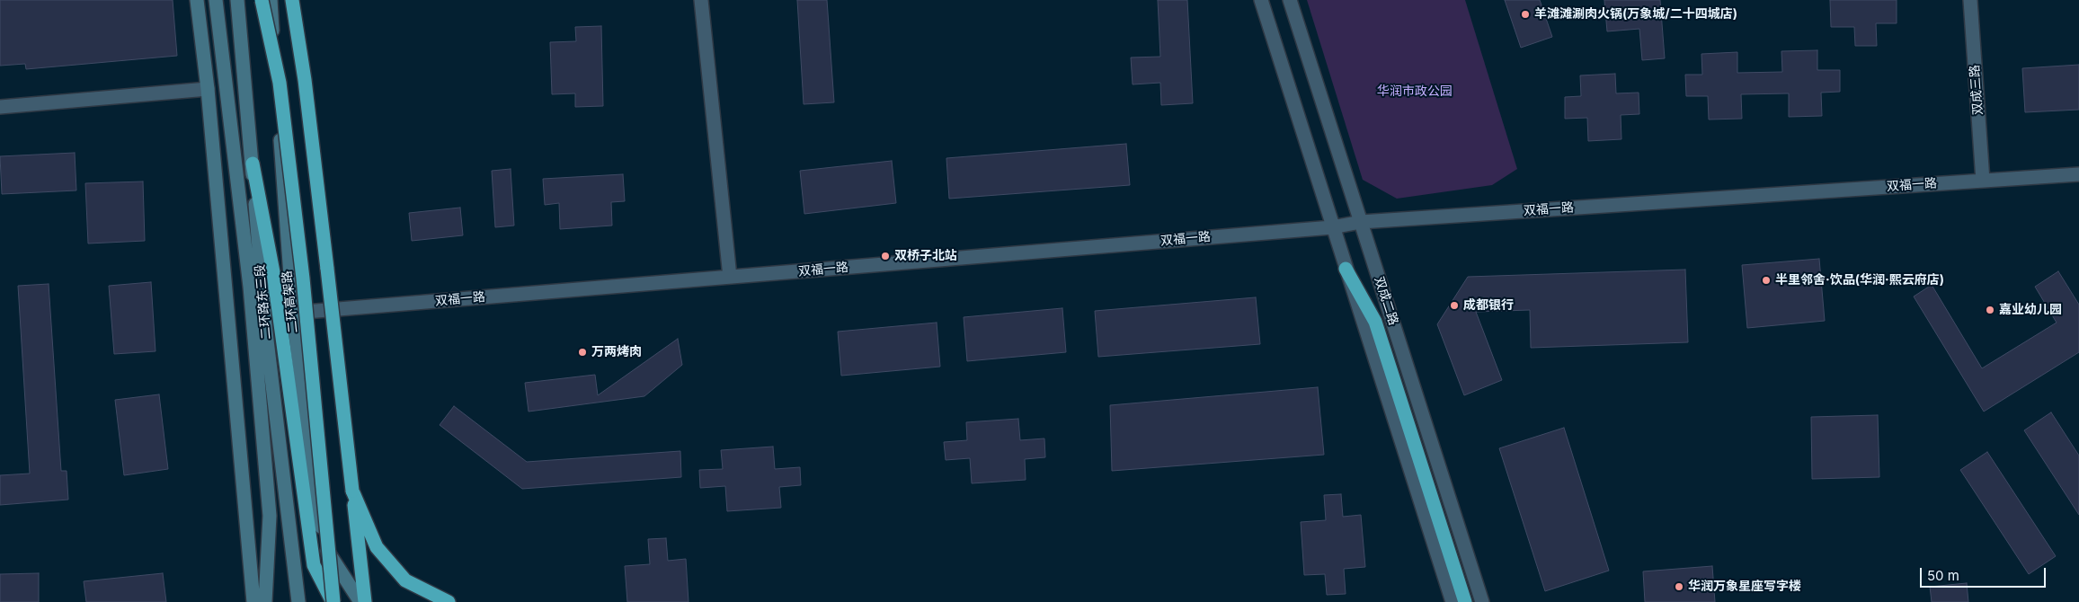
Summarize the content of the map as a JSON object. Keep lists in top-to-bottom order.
{
  "streets": {
    "highway": ["二环高架路"],
    "street": [
      "双成三路",
      "双福一路",
      "双成二路",
      "二环路东三段"
    ]
  },
  "crossings": [
    ["双成三路", "双福一路"],
    ["双福一路", "双成二路"]
  ],
  "parks": ["华润市政公园"],
  "places": [
    "羊滩滩涮肉火锅(万象城/二十四城店)",
    "双桥子北站",
    "半里邻舍·饮品(华润·熙云府店)",
    "成都银行",
    "嘉业幼儿园",
    "万两烤肉",
    "华润万象星座写字楼"
  ],
  "scale_bar": "50 m"
}
